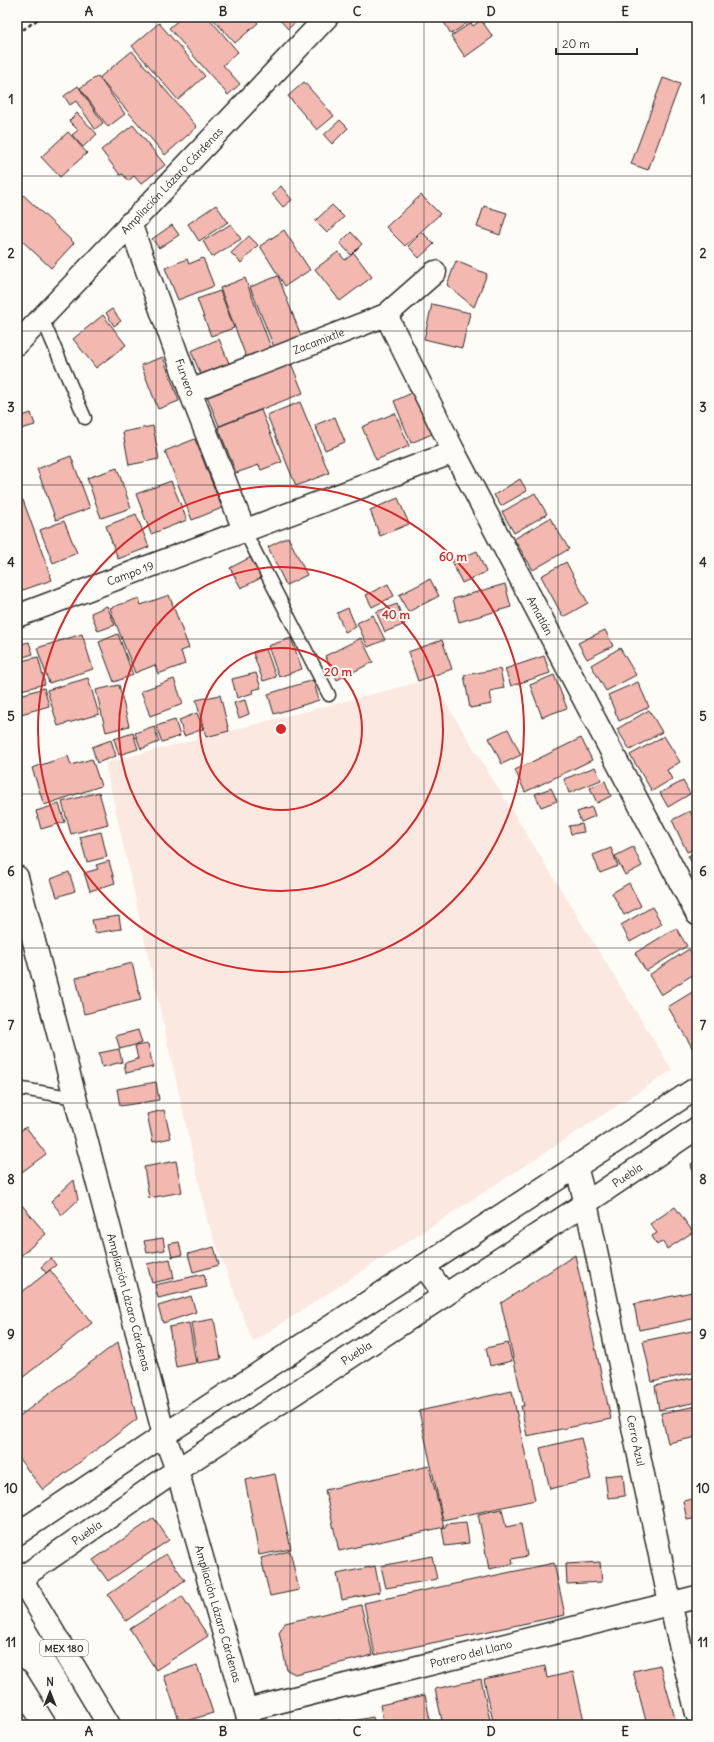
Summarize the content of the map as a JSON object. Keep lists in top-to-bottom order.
{
  "streets": {
    "street": [
      "Ampliación Lázaro Cárdenas",
      "Zacamixtle",
      "Furvero",
      "Campo 19",
      "Amatlán",
      "Puebla",
      "Cerro Azul",
      "MEX 180",
      "Potrero del Llano"
    ]
  },
  "crossings": [
    ["Ampliación Lázaro Cárdenas", "Furvero"],
    ["Ampliación Lázaro Cárdenas", "Puebla"],
    ["Ampliación Lázaro Cárdenas", "Potrero del Llano"],
    ["Zacamixtle", "Furvero"],
    ["Zacamixtle", "Amatlán"],
    ["Furvero", "Campo 19"],
    ["Campo 19", "Amatlán"],
    ["Puebla", "Cerro Azul"],
    ["Puebla", "MEX 180"],
    ["Cerro Azul", "Potrero del Llano"]
  ],
  "scale_bar": "20 m",
  "north": "top",
  "grid": {
    "columns": [
      "A",
      "B",
      "C",
      "D",
      "E"
    ],
    "rows": [
      "1",
      "2",
      "3",
      "4",
      "5",
      "6",
      "7",
      "8",
      "9",
      "10",
      "11"
    ]
  },
  "rings": ["60 m", "40 m", "20 m"]
}
